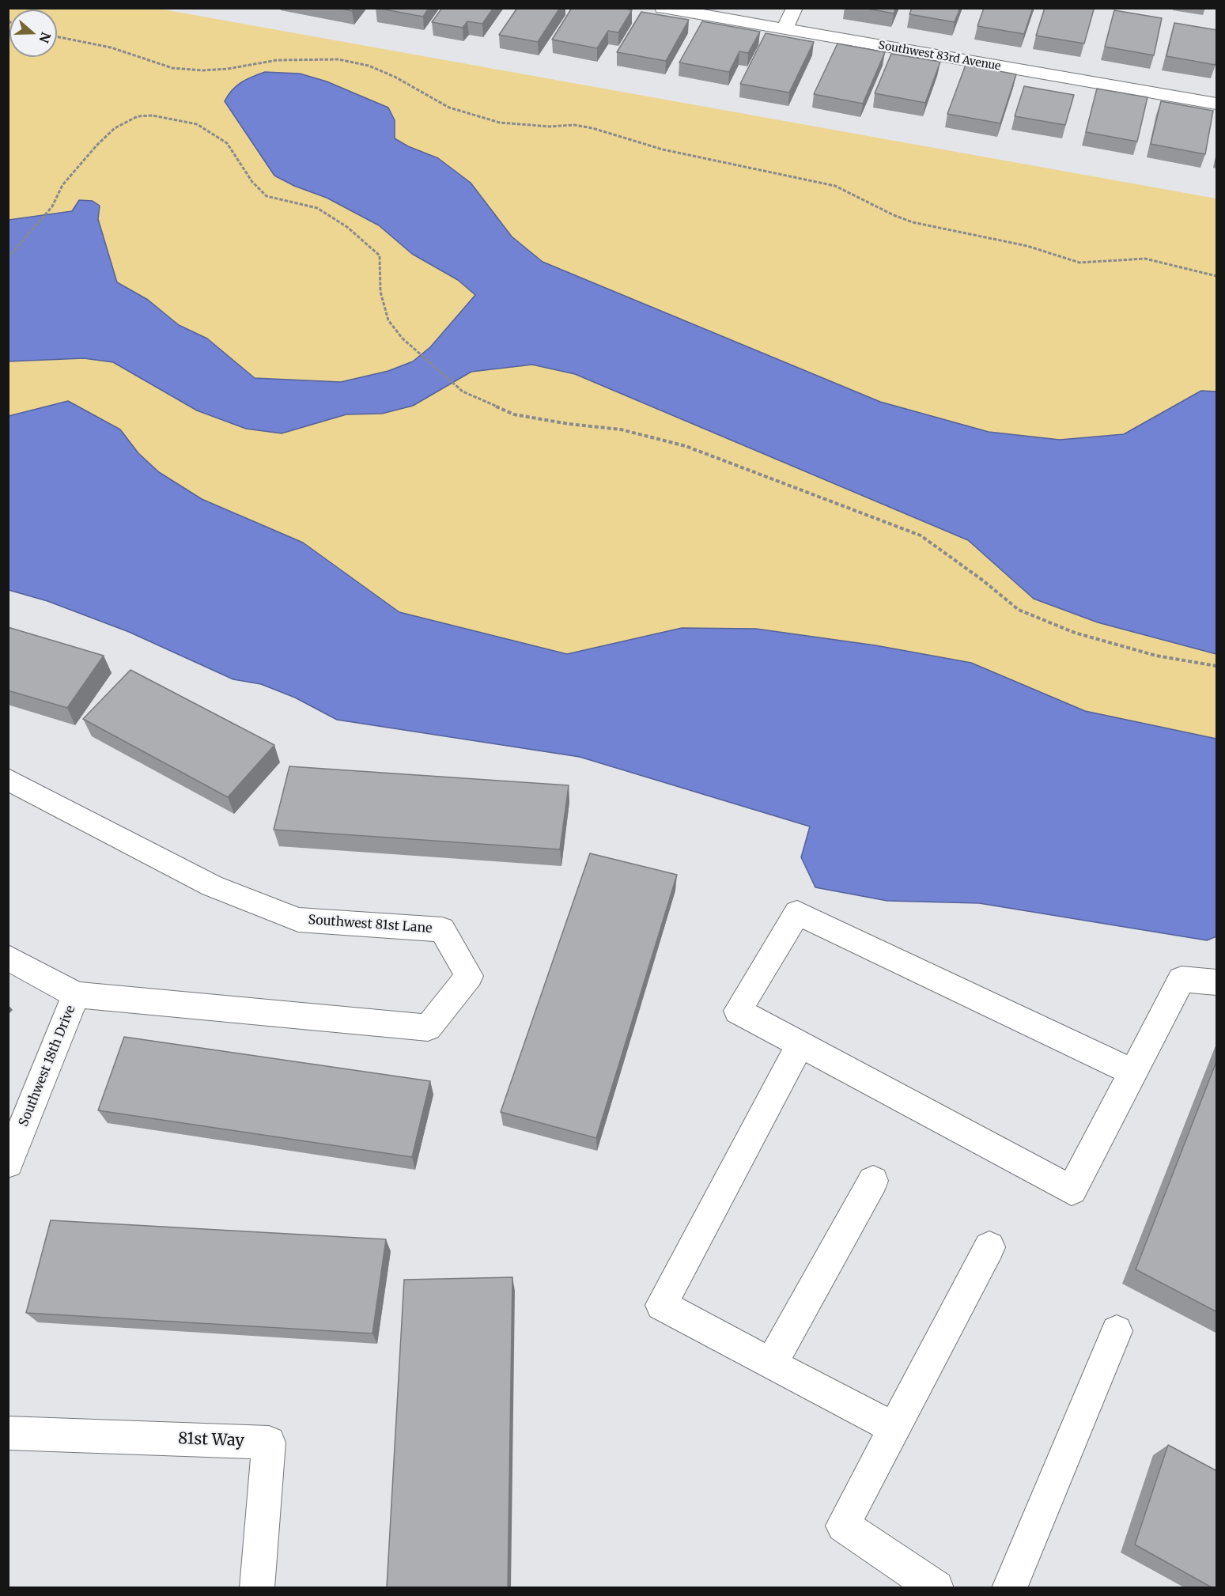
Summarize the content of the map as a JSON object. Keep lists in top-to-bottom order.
{
  "streets": {
    "street": [
      "Southwest 83rd Avenue",
      "Southwest 81st Lane",
      "Southwest 18th Drive",
      "81st Way"
    ]
  },
  "crossings": [
    ["Southwest 81st Lane", "Southwest 18th Drive"]
  ],
  "north": "right"
}
